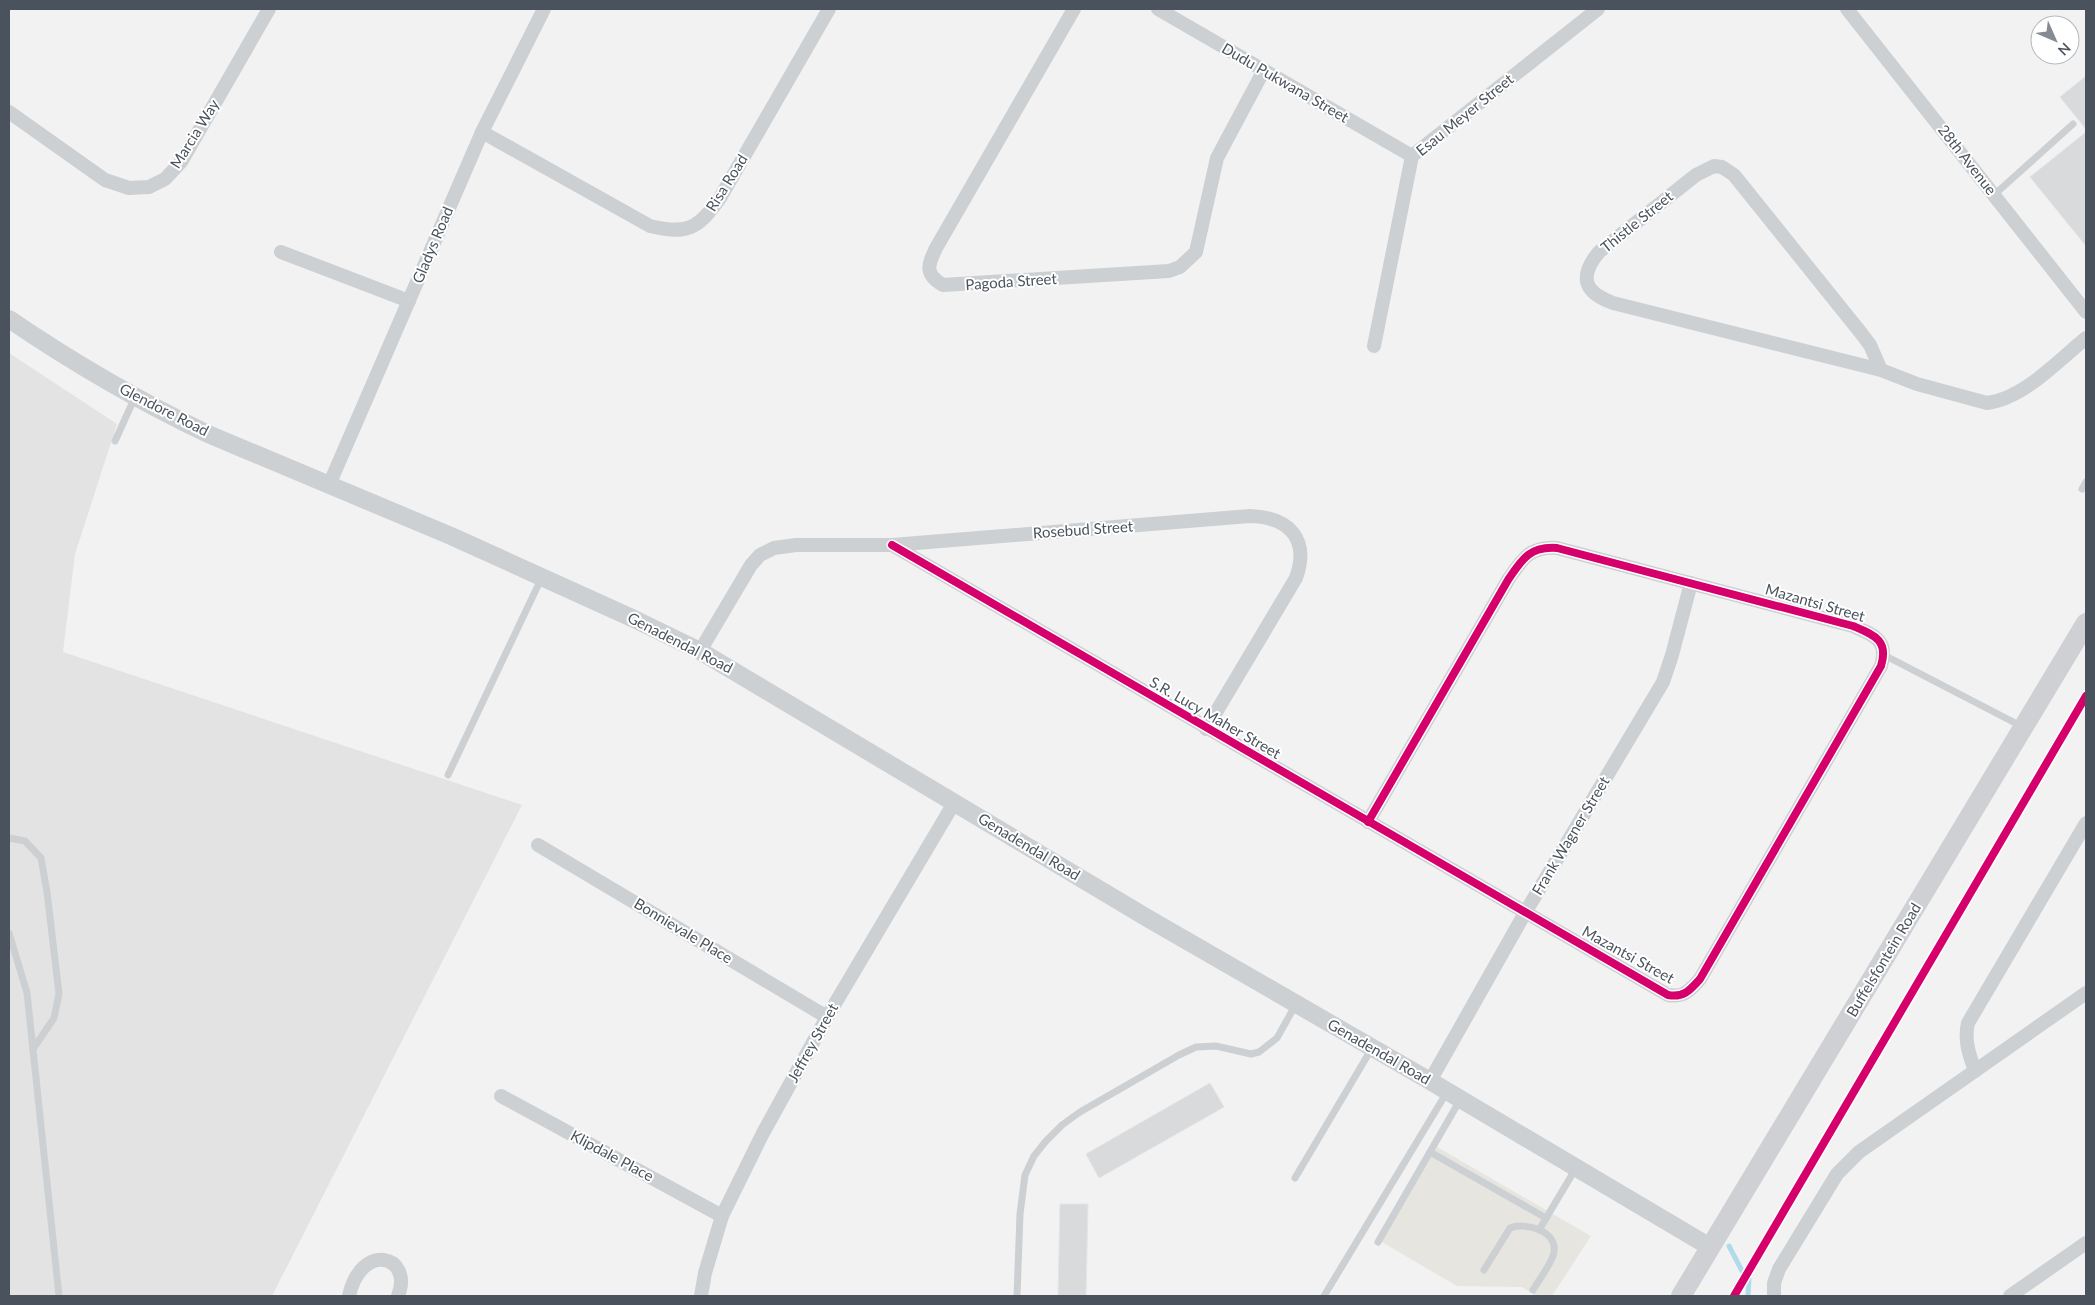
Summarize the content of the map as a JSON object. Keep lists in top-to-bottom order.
{
  "streets": {
    "main road": ["Buffelsfontein Road"],
    "street": [
      "Dudu Pukwana Street",
      "Esau Meyer Street",
      "Marcia Way",
      "28th Avenue",
      "Risa Road",
      "Thistle Street",
      "Gladys Road",
      "Pagoda Street",
      "Glendore Road",
      "Rosebud Street",
      "Mazantsi Street",
      "Genadendal Road",
      "S.R. Lucy Maher Street",
      "Frank Wagner Street",
      "Bonnievale Place",
      "Jeffrey Street",
      "Klipdale Place"
    ]
  },
  "crossings": [
    ["Dudu Pukwana Street", "Esau Meyer Street"],
    ["Dudu Pukwana Street", "Pagoda Street"],
    ["Risa Road", "Gladys Road"],
    ["Gladys Road", "Glendore Road"],
    ["Gladys Road", "Genadendal Road"],
    ["Glendore Road", "Genadendal Road"],
    ["Rosebud Street", "Genadendal Road"],
    ["Rosebud Street", "S.R. Lucy Maher Street"],
    ["Mazantsi Street", "S.R. Lucy Maher Street"],
    ["Mazantsi Street", "Frank Wagner Street"],
    ["Genadendal Road", "Frank Wagner Street"],
    ["Genadendal Road", "Buffelsfontein Road"],
    ["Genadendal Road", "Jeffrey Street"],
    ["S.R. Lucy Maher Street", "Frank Wagner Street"],
    ["Bonnievale Place", "Jeffrey Street"],
    ["Jeffrey Street", "Klipdale Place"]
  ],
  "north": "bottom right"
}
